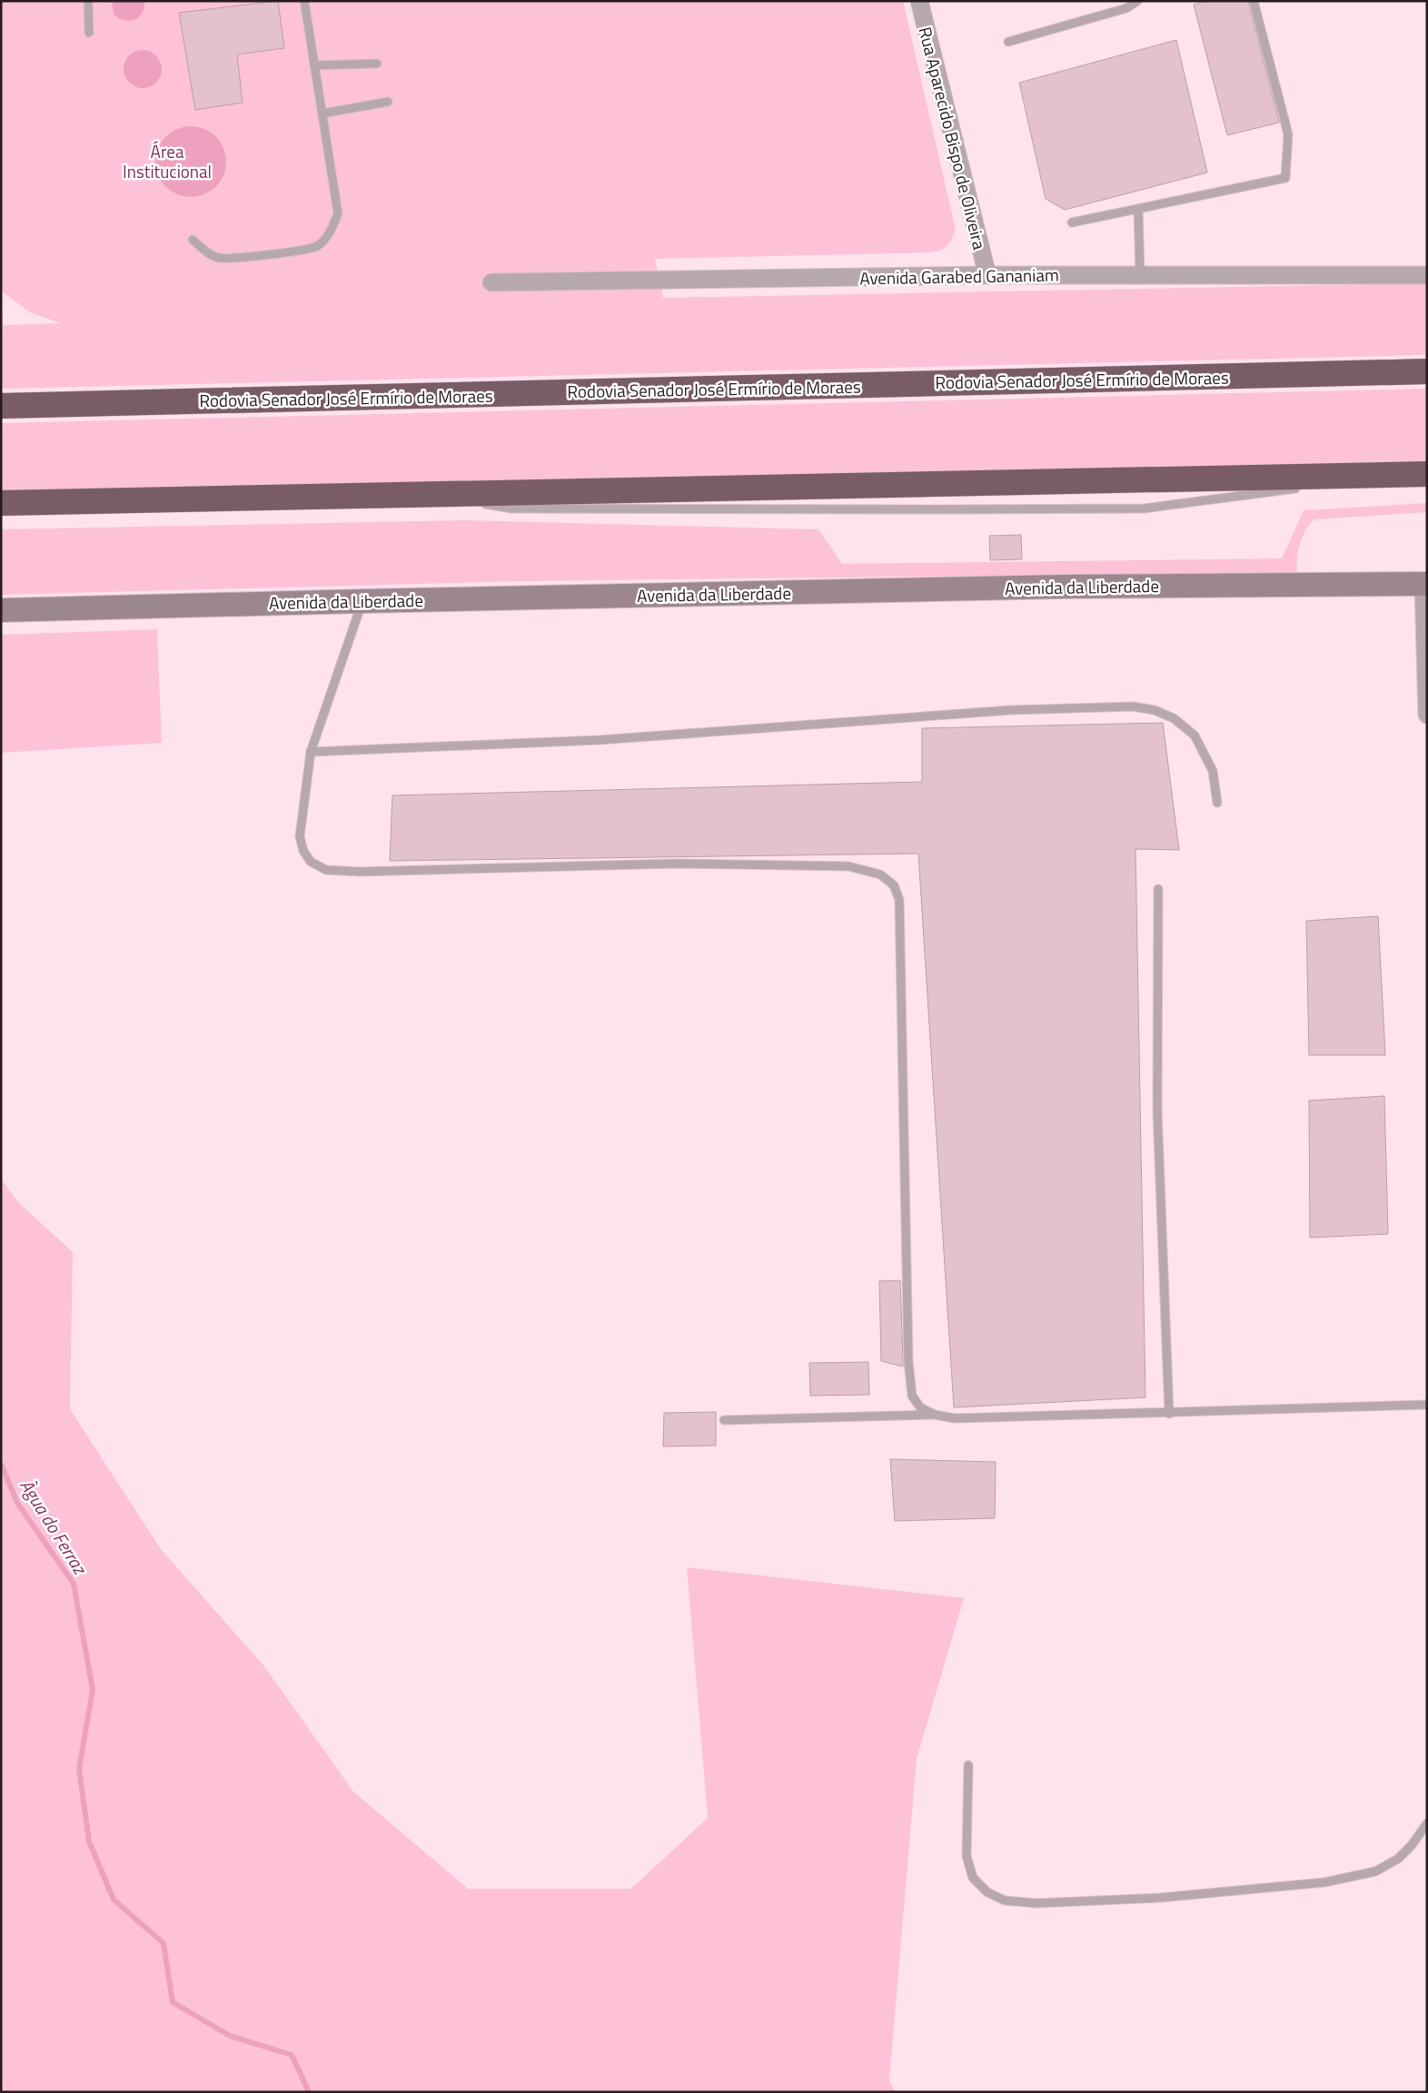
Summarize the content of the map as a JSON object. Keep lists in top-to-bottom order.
{
  "streets": {
    "highway": ["Rodovia Senador José Ermírio de Moraes"],
    "street": ["Rua Aparecido Bispo de Oliveira", "Avenida Garabed Gananiam", "Avenida da Liberdade"]
  },
  "crossings": [
    ["Rua Aparecido Bispo de Oliveira", "Avenida Garabed Gananiam"]
  ],
  "water": ["Àgua do Ferraz"],
  "parks": ["Área Institucional"]
}
